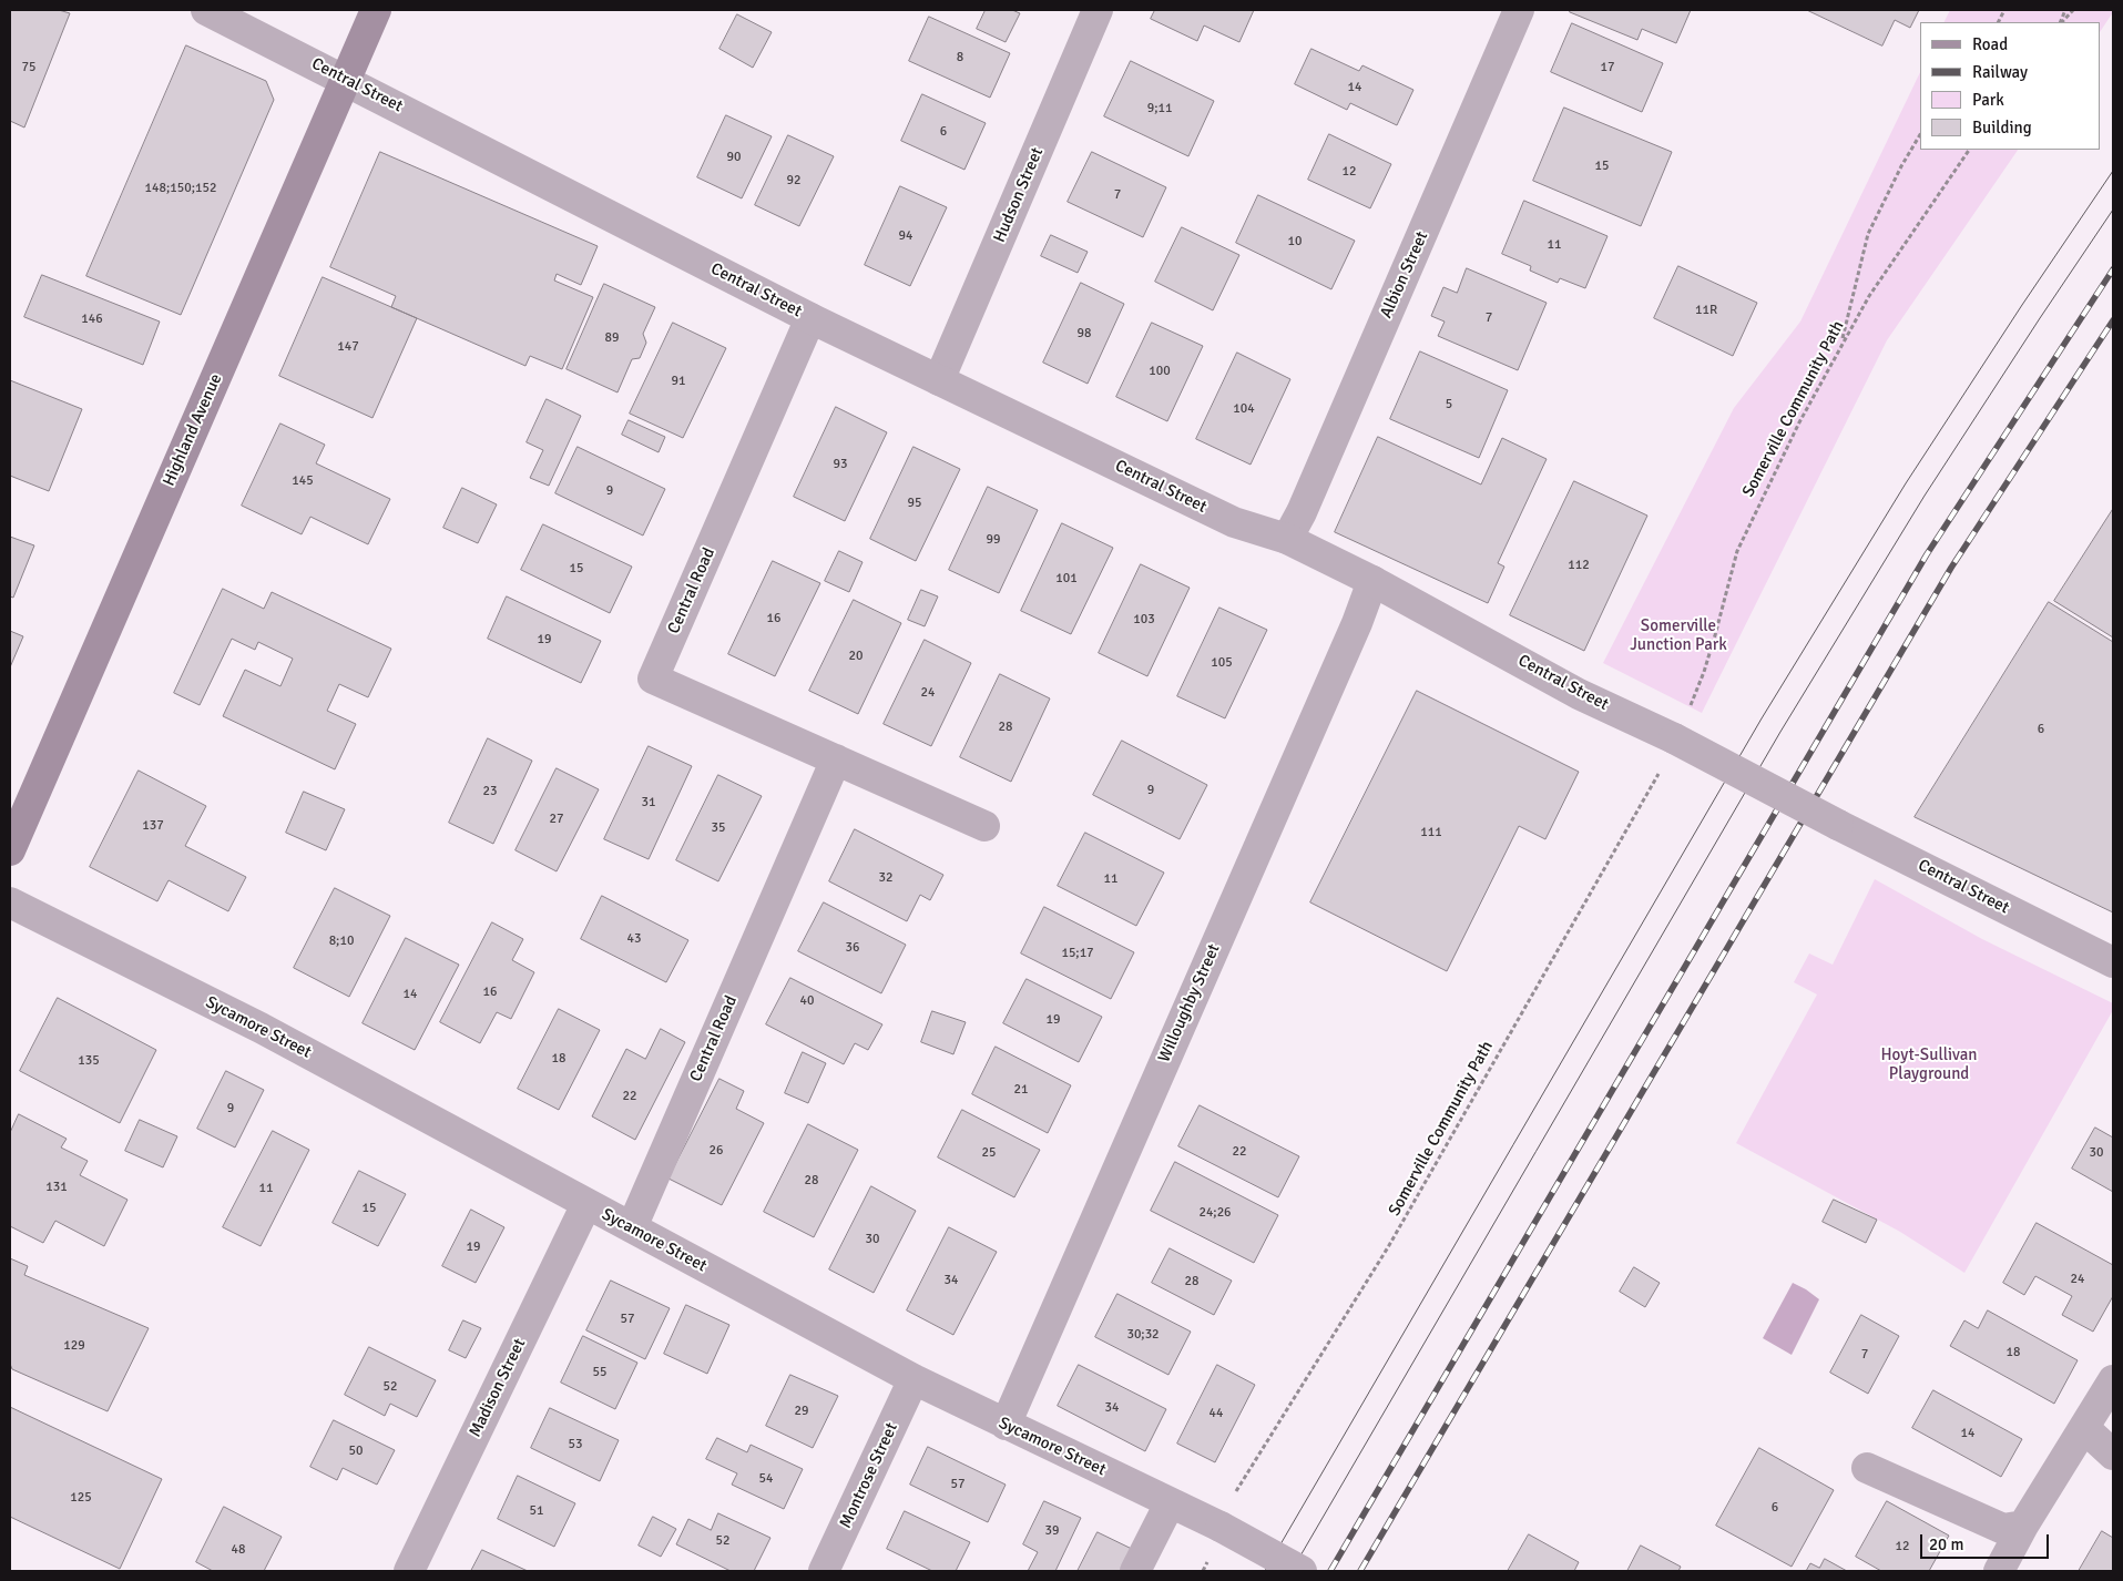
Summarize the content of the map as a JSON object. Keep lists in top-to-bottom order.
{
  "streets": {
    "main road": ["Highland Avenue"],
    "street": [
      "Central Street",
      "Hudson Street",
      "Albion Street",
      "Central Road",
      "Willoughby Street",
      "Sycamore Street",
      "Madison Street",
      "Montrose Street"
    ],
    "path": ["Somerville Community Path"]
  },
  "crossings": [
    ["Central Street", "Hudson Street"],
    ["Central Street", "Albion Street"],
    ["Central Street", "Highland Avenue"],
    ["Central Street", "Central Road"],
    ["Central Street", "Willoughby Street"],
    ["Central Road", "Sycamore Street"],
    ["Willoughby Street", "Sycamore Street"],
    ["Sycamore Street", "Madison Street"],
    ["Sycamore Street", "Montrose Street"]
  ],
  "parks": ["Somerville Junction Park", "Hoyt-Sullivan Playground"],
  "house_numbers": [
    "8",
    "75",
    "17",
    "14",
    "9;11",
    "6",
    "90",
    "15",
    "12",
    "92",
    "148;150;152",
    "7",
    "94",
    "10",
    "11",
    "11R",
    "7",
    "146",
    "98",
    "89",
    "147",
    "100",
    "91",
    "5",
    "104",
    "93",
    "145",
    "9",
    "95",
    "99",
    "112",
    "15",
    "101",
    "16",
    "103",
    "19",
    "20",
    "105",
    "24",
    "28",
    "6",
    "9",
    "23",
    "31",
    "27",
    "137",
    "35",
    "111",
    "32",
    "11",
    "43",
    "8;10",
    "36",
    "15;17",
    "16",
    "14",
    "40",
    "19",
    "18",
    "135",
    "21",
    "22",
    "9",
    "26",
    "22",
    "25",
    "30",
    "28",
    "131",
    "11",
    "15",
    "24;26",
    "30",
    "19",
    "24",
    "34",
    "28",
    "57",
    "30;32",
    "129",
    "18",
    "7",
    "55",
    "52",
    "34",
    "29",
    "44",
    "14",
    "53",
    "50",
    "54",
    "57",
    "125",
    "6",
    "51",
    "39",
    "52",
    "12",
    "48"
  ],
  "legend": [
    "Road",
    "Railway",
    "Park",
    "Building"
  ],
  "scale_bar": "20 m"
}
